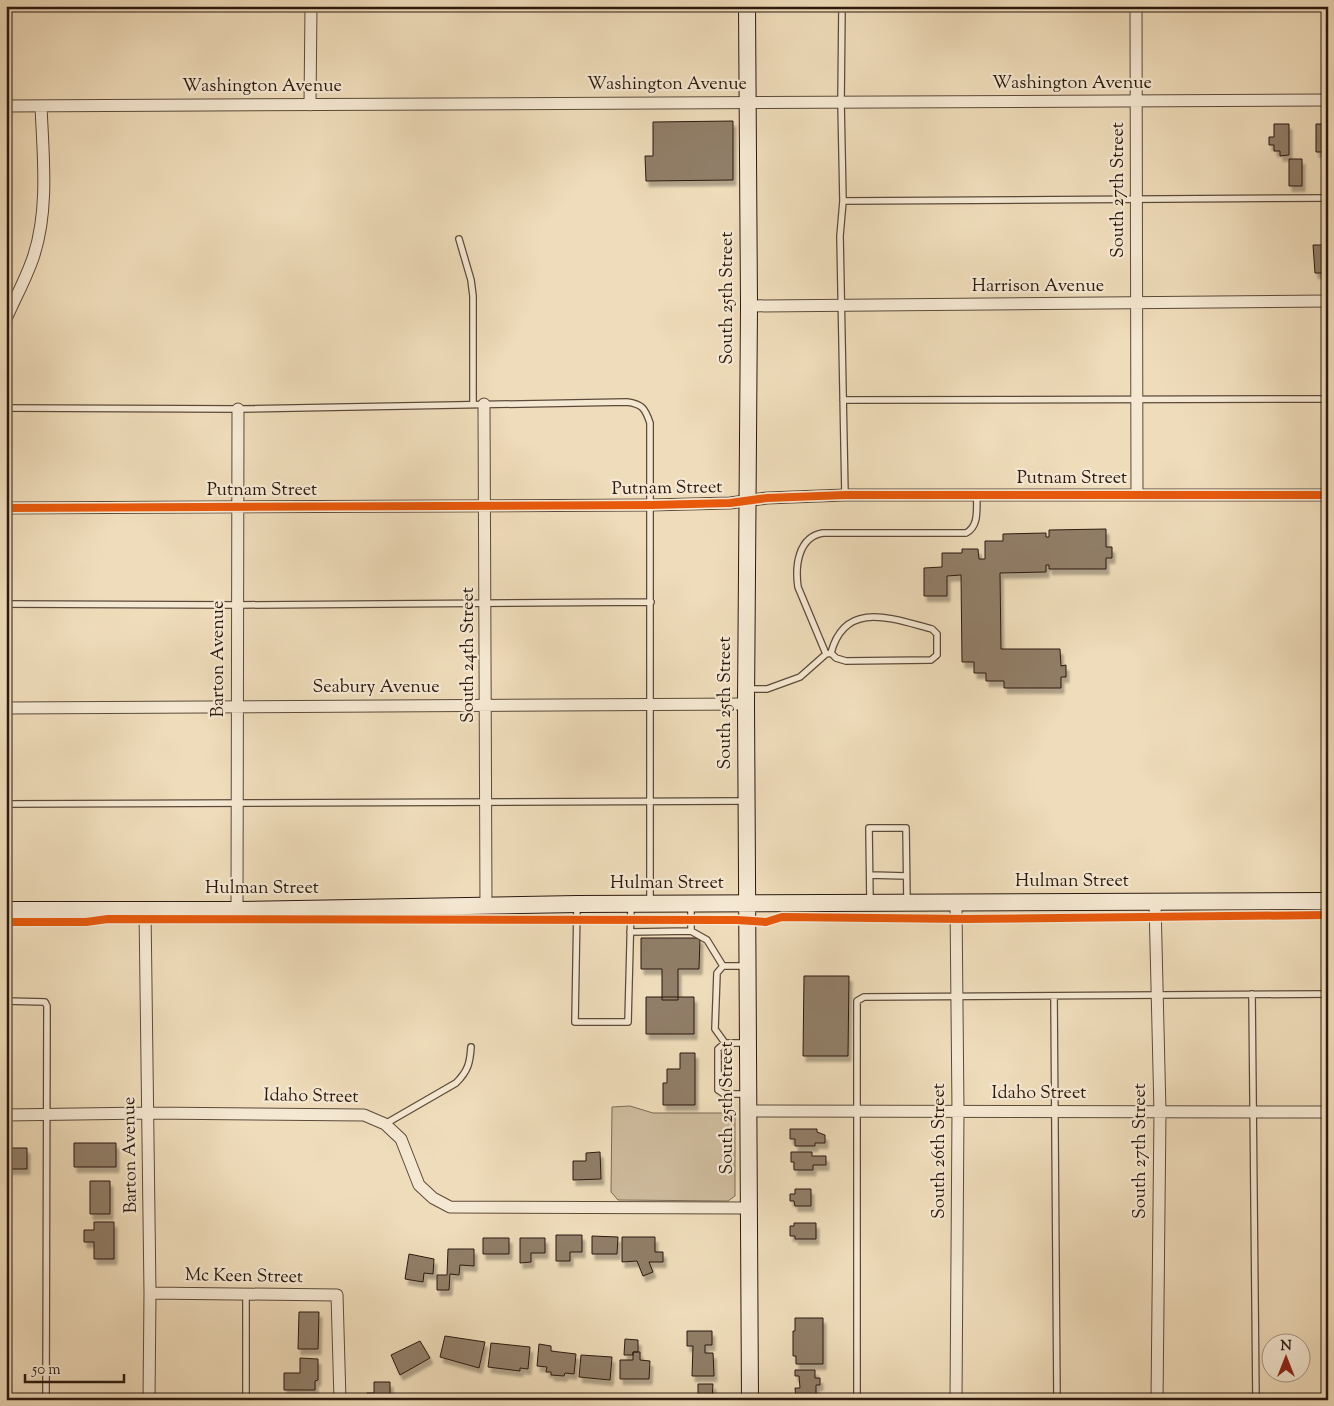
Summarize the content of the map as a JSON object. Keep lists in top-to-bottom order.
{
  "streets": {
    "main road": ["South 25th Street", "Hulman Street"],
    "street": [
      "Washington Avenue",
      "South 27th Street",
      "Harrison Avenue",
      "Putnam Street",
      "South 24th Street",
      "Barton Avenue",
      "Seabury Avenue",
      "Idaho Street",
      "South 26th Street",
      "Mc Keen Street"
    ]
  },
  "crossings": [
    ["Washington Avenue", "South 27th Street"],
    ["Washington Avenue", "South 25th Street"],
    ["South 27th Street", "Harrison Avenue"],
    ["South 27th Street", "Putnam Street"],
    ["South 27th Street", "Hulman Street"],
    ["South 27th Street", "Idaho Street"],
    ["Harrison Avenue", "South 25th Street"],
    ["South 25th Street", "Putnam Street"],
    ["South 25th Street", "Seabury Avenue"],
    ["South 25th Street", "Hulman Street"],
    ["South 25th Street", "Idaho Street"],
    ["Putnam Street", "South 24th Street"],
    ["Putnam Street", "Barton Avenue"],
    ["South 24th Street", "Seabury Avenue"],
    ["South 24th Street", "Hulman Street"],
    ["Barton Avenue", "Seabury Avenue"],
    ["Barton Avenue", "Hulman Street"],
    ["Barton Avenue", "Idaho Street"],
    ["Barton Avenue", "Mc Keen Street"],
    ["Hulman Street", "South 26th Street"],
    ["Idaho Street", "South 26th Street"]
  ],
  "scale_bar": "50 m",
  "north": "top"
}
